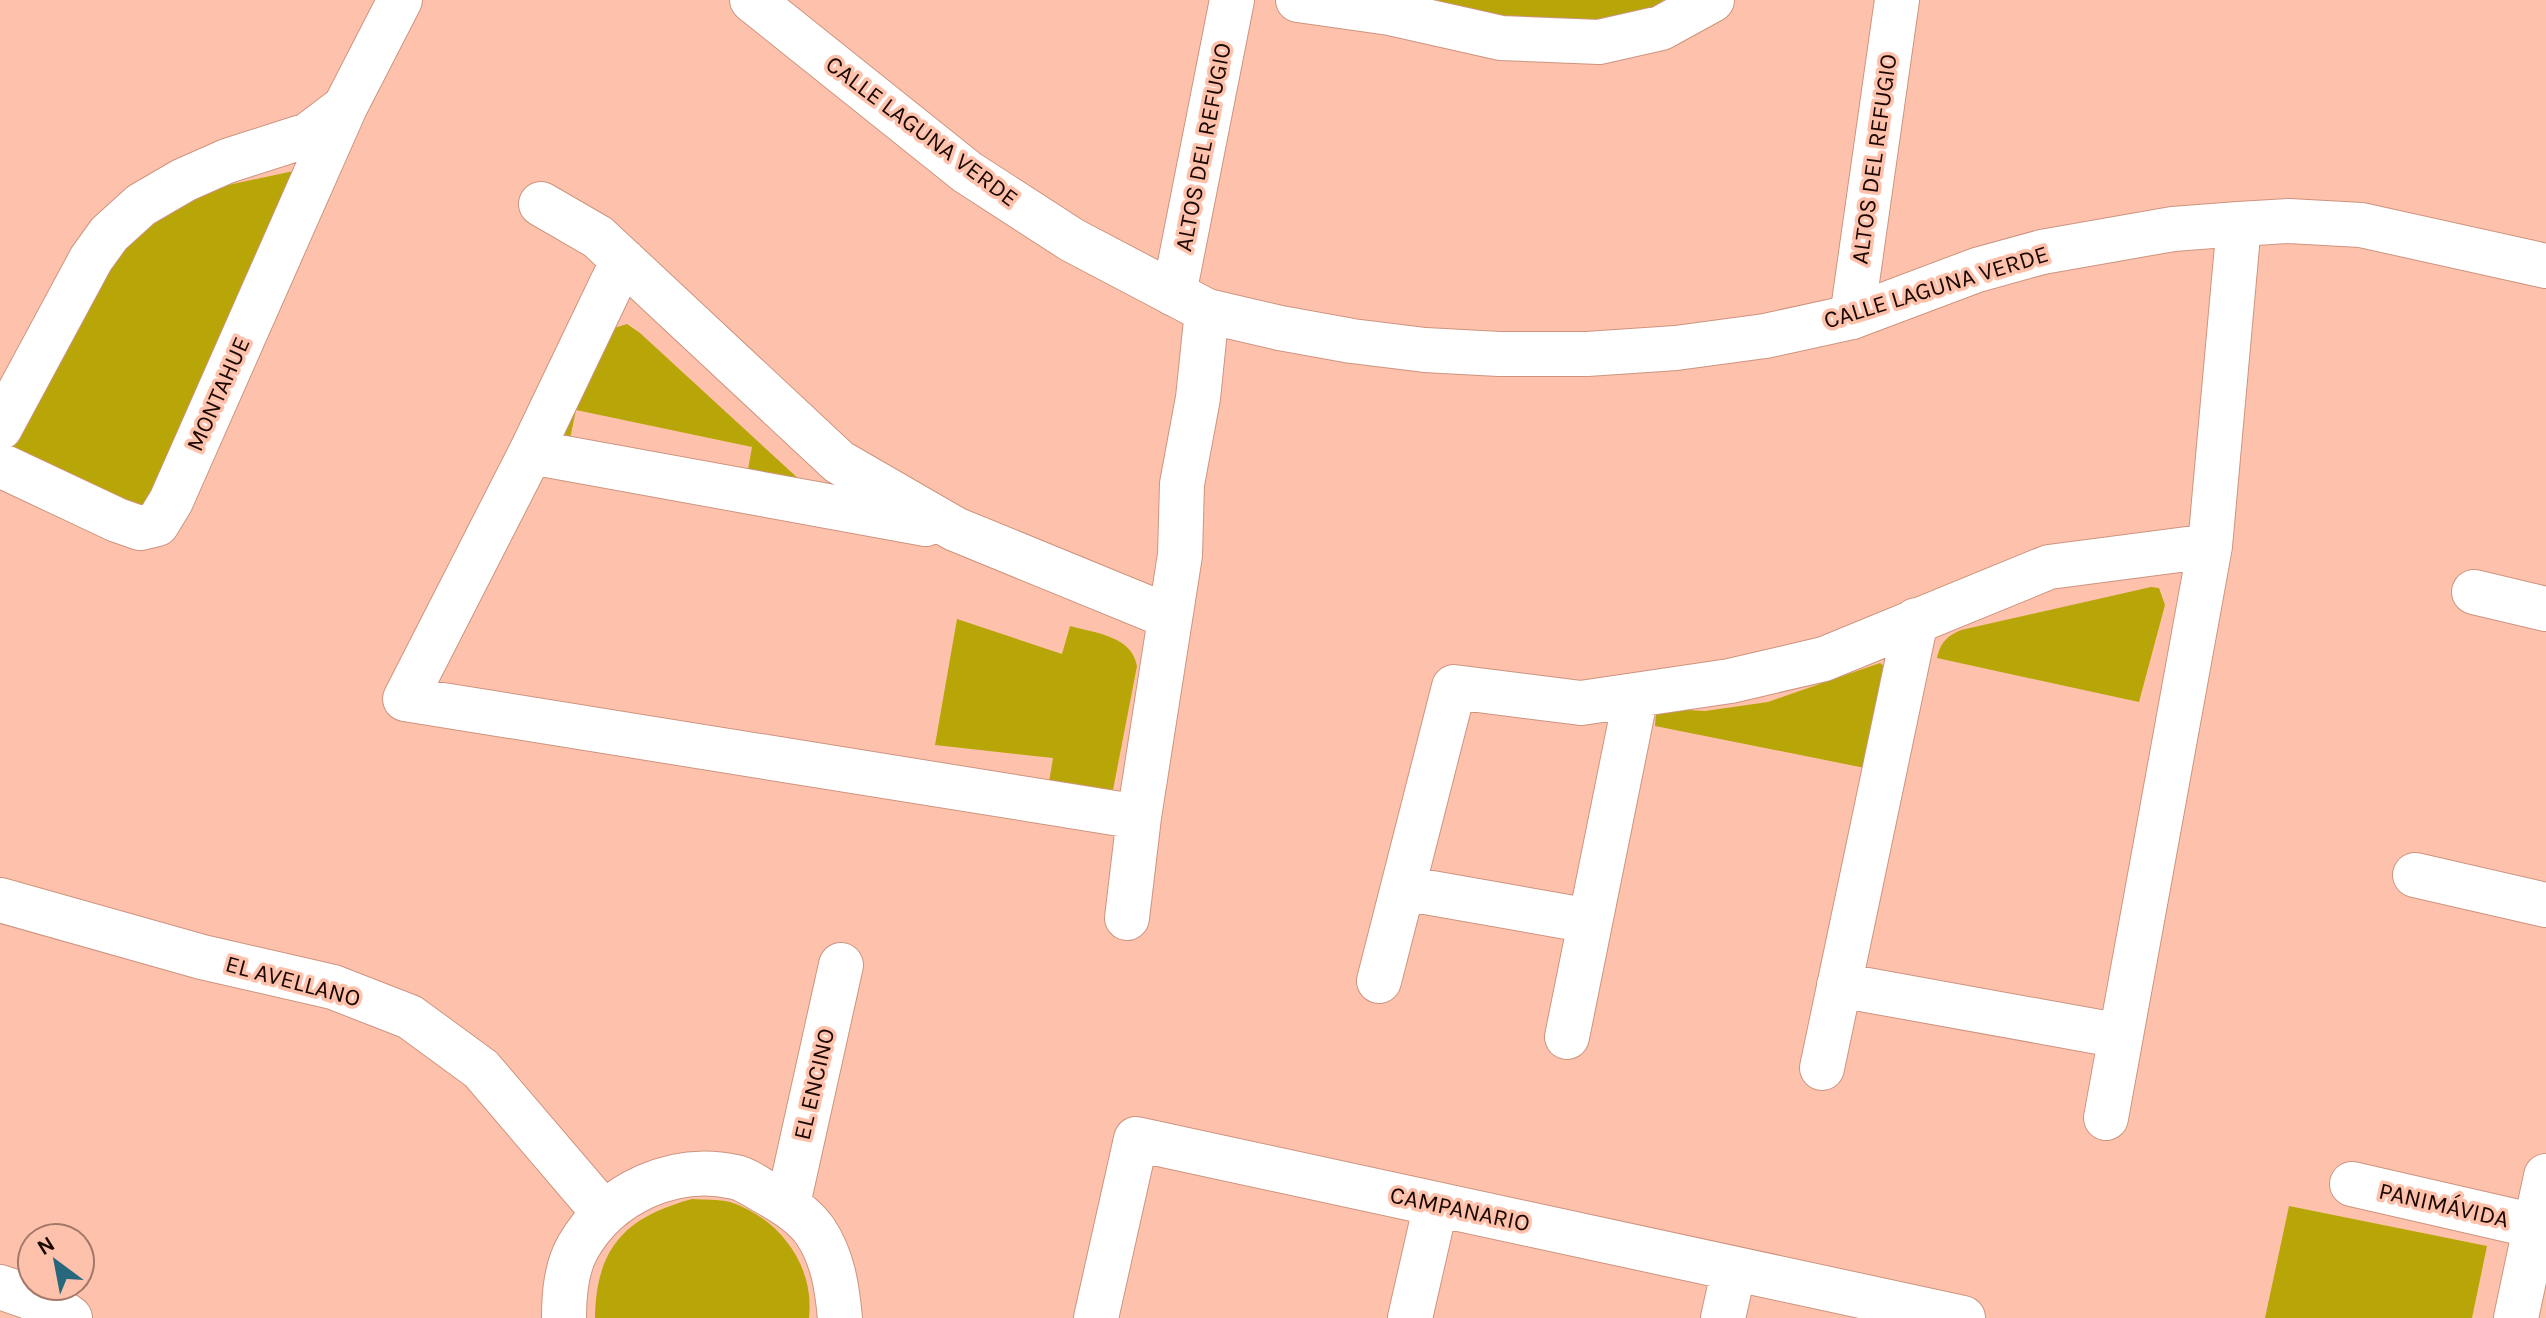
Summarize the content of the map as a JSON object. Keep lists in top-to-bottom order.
{
  "streets": {
    "street": [
      "CALLE LAGUNA VERDE",
      "ALTOS DEL REFUGIO",
      "MONTAHUE",
      "EL AVELLANO",
      "EL ENCINO",
      "PANIMÁVIDA",
      "CAMPANARIO"
    ]
  },
  "crossings": [
    ["CALLE LAGUNA VERDE", "ALTOS DEL REFUGIO"]
  ],
  "north": "top left"
}
